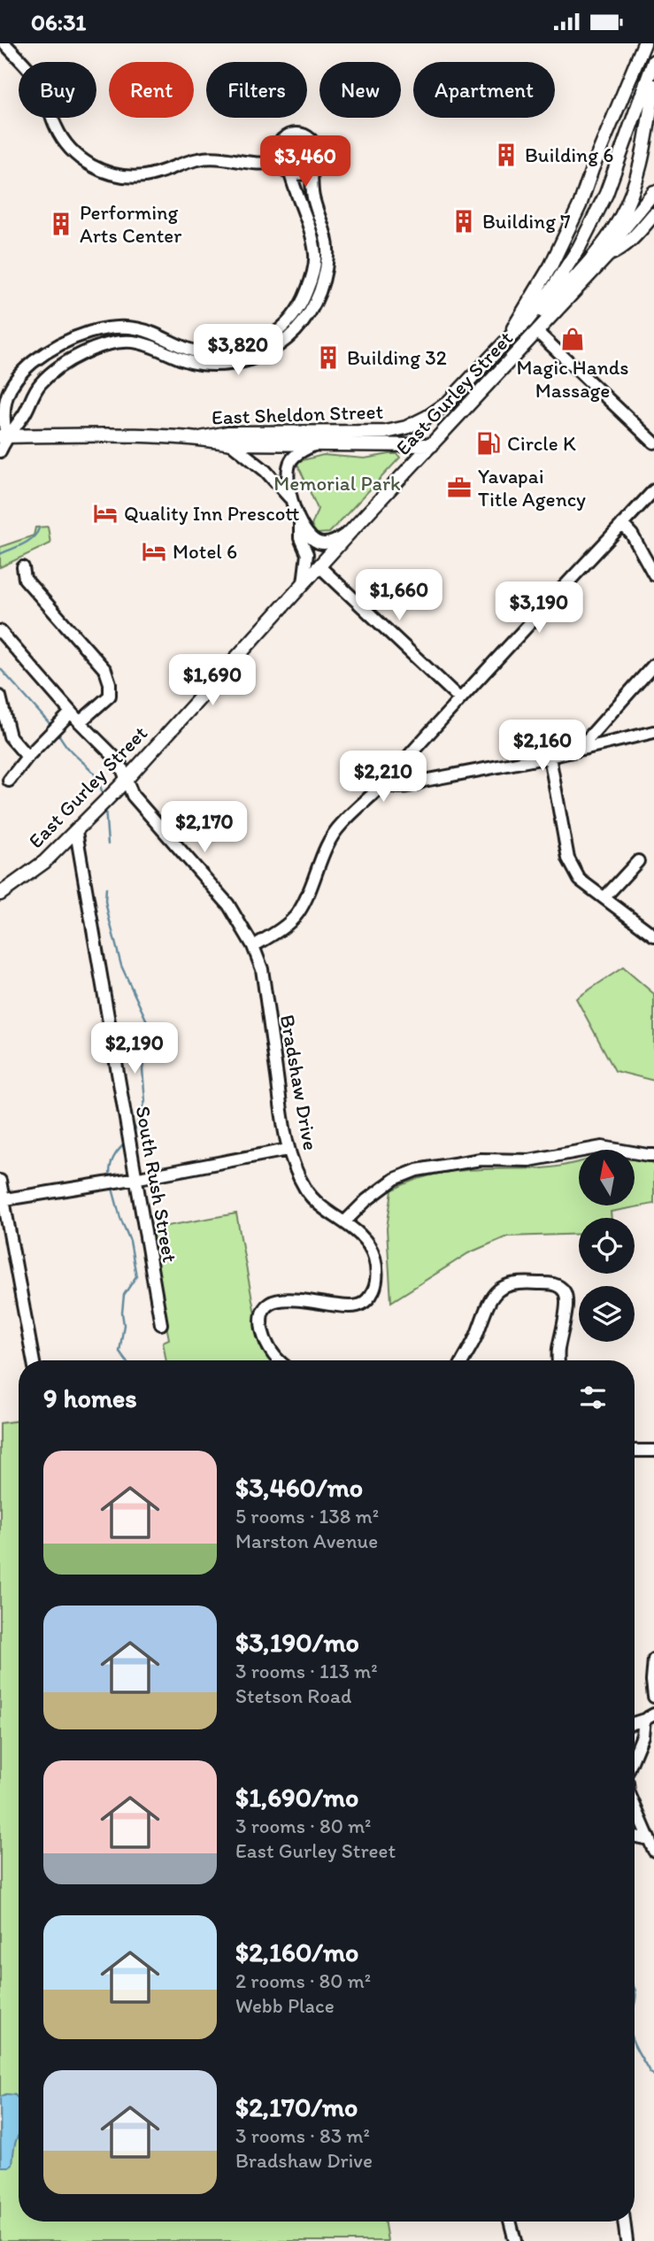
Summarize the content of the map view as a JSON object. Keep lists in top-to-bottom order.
{
  "streets": {
    "main road": ["East Gurley Street", "East Sheldon Street"],
    "street": ["Bradshaw Drive", "South Rush Street"]
  },
  "crossings": [
    ["East Gurley Street", "East Sheldon Street"],
    ["East Gurley Street", "Bradshaw Drive"],
    ["East Gurley Street", "South Rush Street"]
  ],
  "parks": ["Memorial Park"],
  "places": {
    "building": [
      "Building 6",
      "Building 7",
      "Performing Arts Center",
      "Building 32"
    ],
    "shop": ["Magic Hands Massage"],
    "fuel station": ["Circle K"],
    "office": ["Yavapai Title Agency"],
    "hotel": ["Quality Inn Prescott", "Motel 6"]
  },
  "north": "top",
  "page": {
    "status": "06:31",
    "chip": [
      "Buy",
      "Rent",
      "Filters",
      "New",
      "Apartment"
    ],
    "price": [
      "$3,460",
      "$3,820",
      "$1,660",
      "$3,190",
      "$1,690",
      "$2,160",
      "$2,210",
      "$2,170",
      "$2,190"
    ],
    "heading": "9 homes",
    "list": [
      {
        "name": "$3,460/mo",
        "note": "5 rooms · 138 m² · Marston Avenue"
      },
      {
        "name": "$3,190/mo",
        "note": "3 rooms · 113 m² · Stetson Road"
      },
      {
        "name": "$1,690/mo",
        "note": "3 rooms · 80 m² · East Gurley Street"
      },
      {
        "name": "$2,160/mo",
        "note": "2 rooms · 80 m² · Webb Place"
      },
      {
        "name": "$2,170/mo",
        "note": "3 rooms · 83 m² · Bradshaw Drive"
      }
    ]
  }
}
